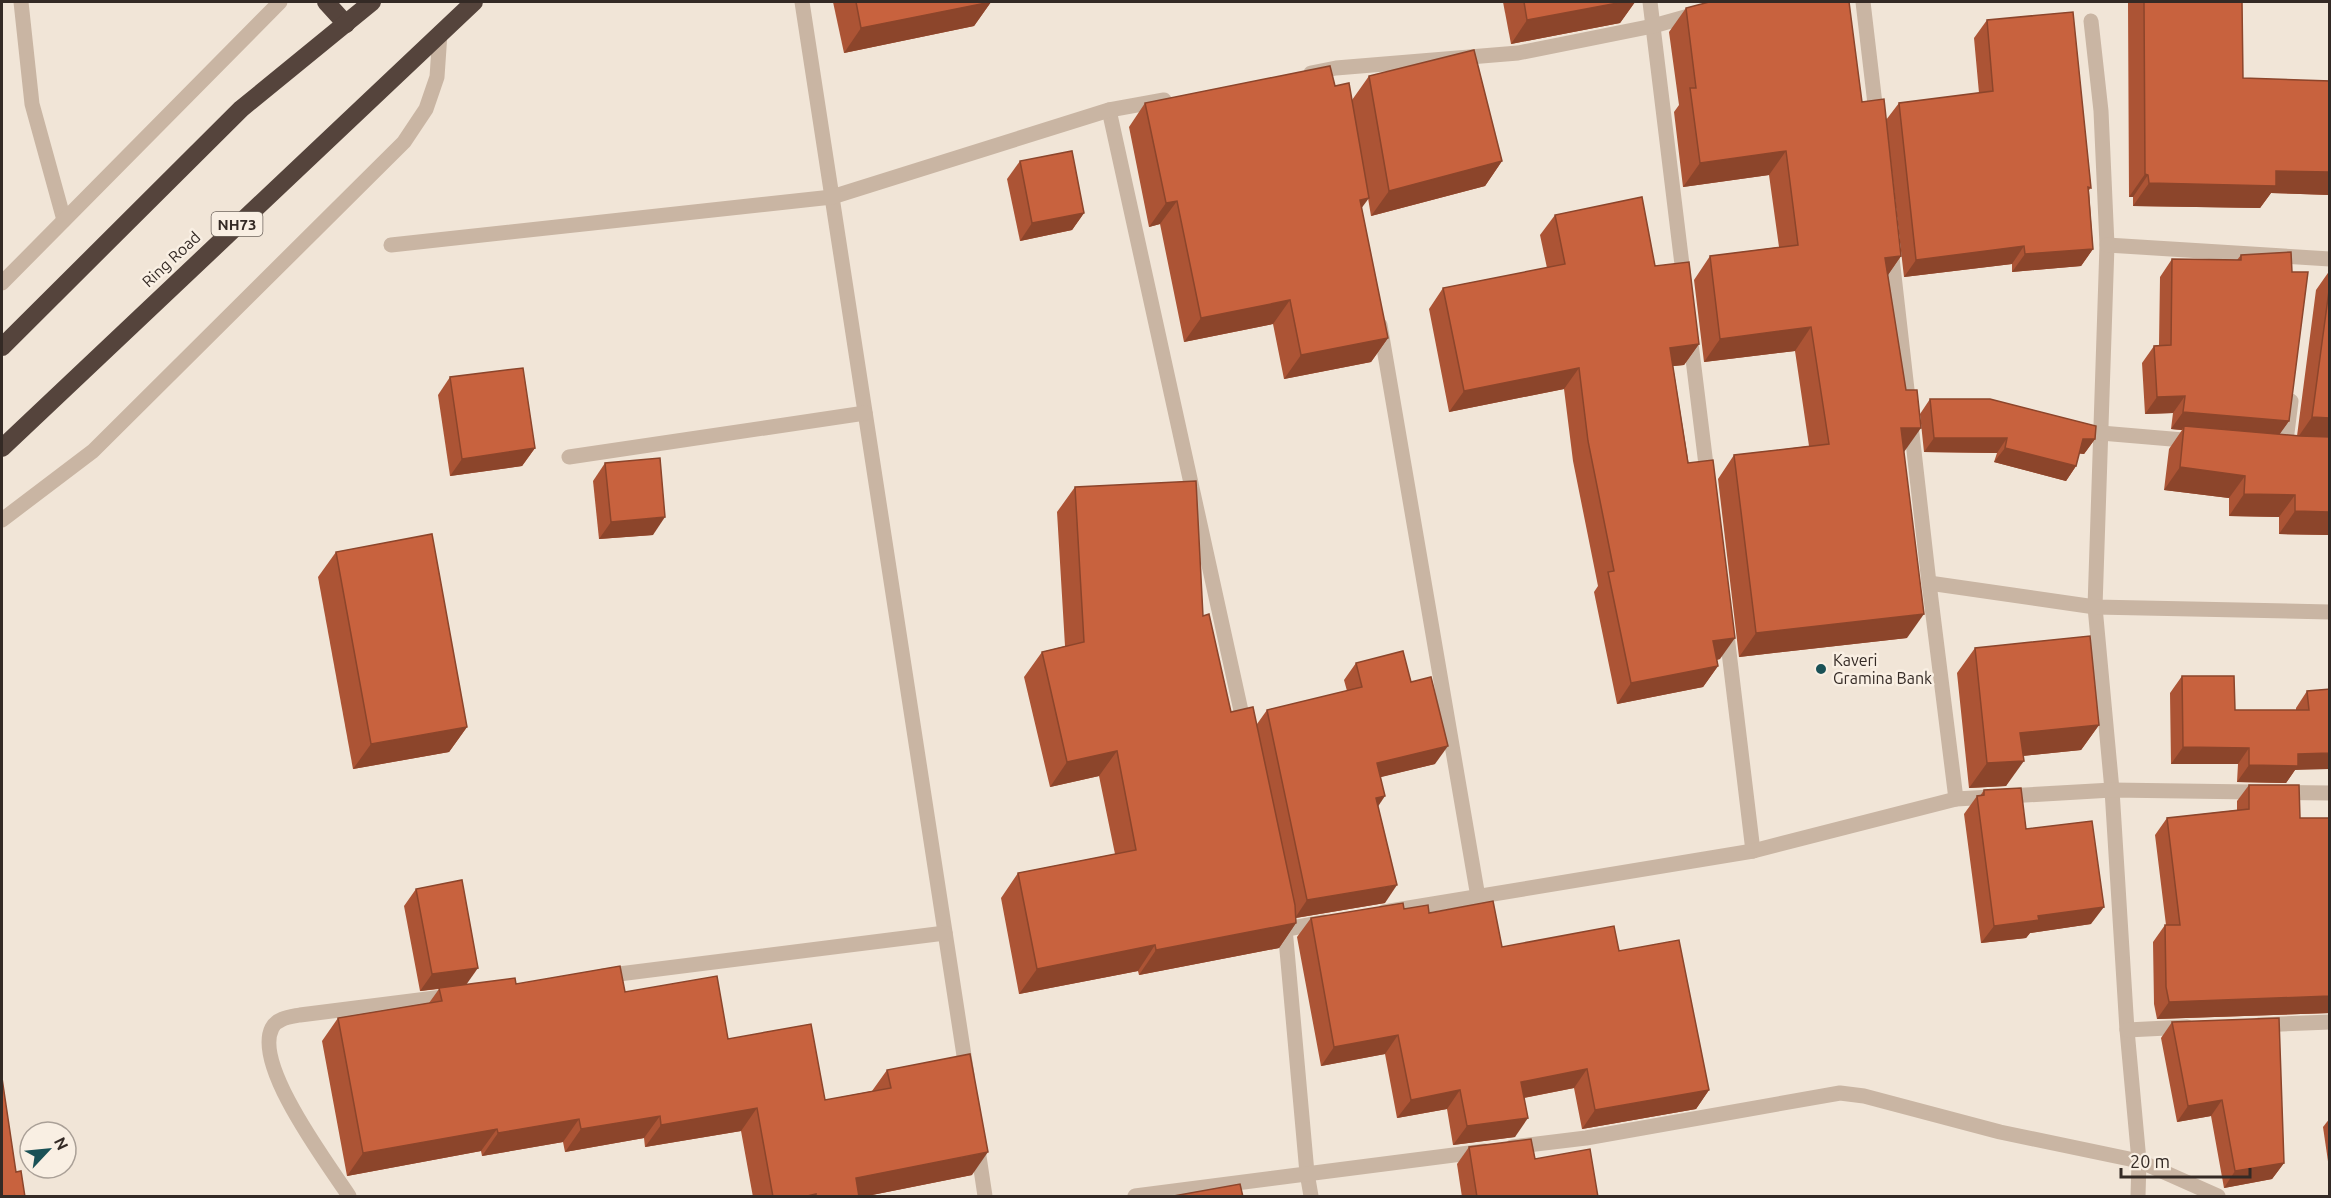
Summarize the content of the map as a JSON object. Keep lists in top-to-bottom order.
{
  "streets": {
    "highway": ["NH73", "Ring Road"]
  },
  "places": ["Kaveri Gramina Bank"],
  "scale_bar": "20 m",
  "north": "top right"
}
